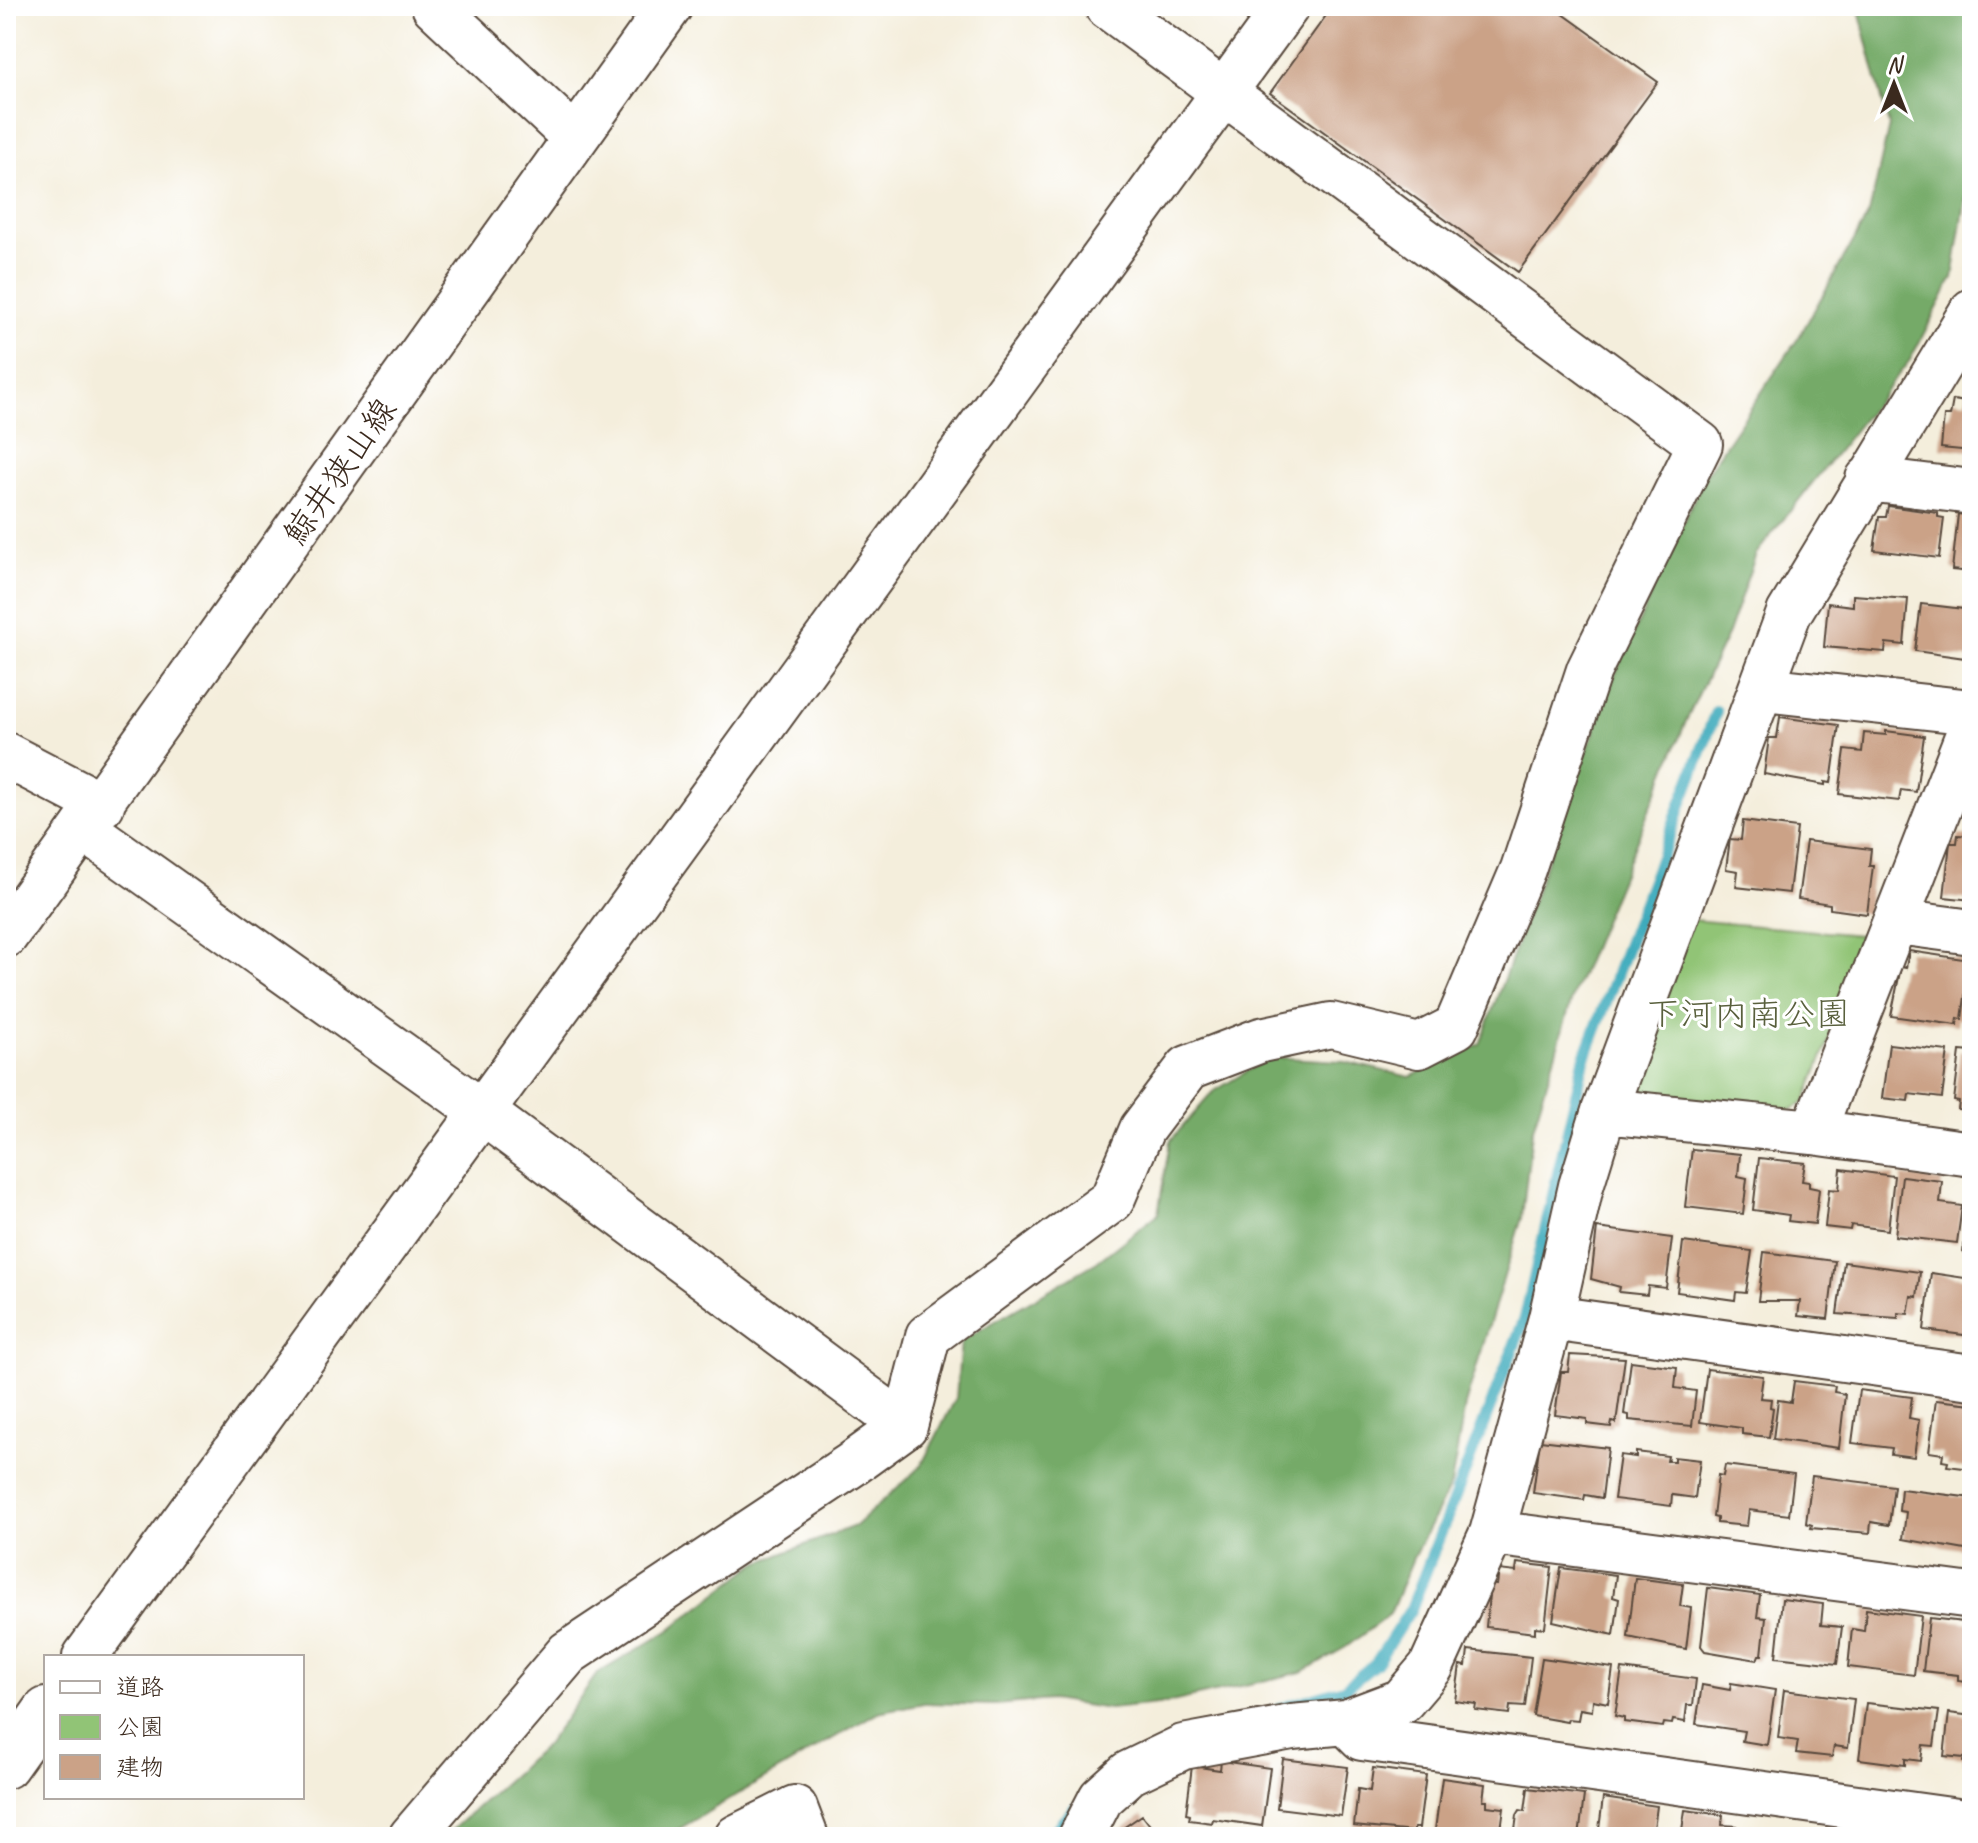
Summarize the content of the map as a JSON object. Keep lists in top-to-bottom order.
{
  "streets": {
    "street": ["鯨井狭山線"]
  },
  "parks": ["下河内南公園"],
  "legend": ["道路", "公園", "建物"],
  "north": "top"
}
